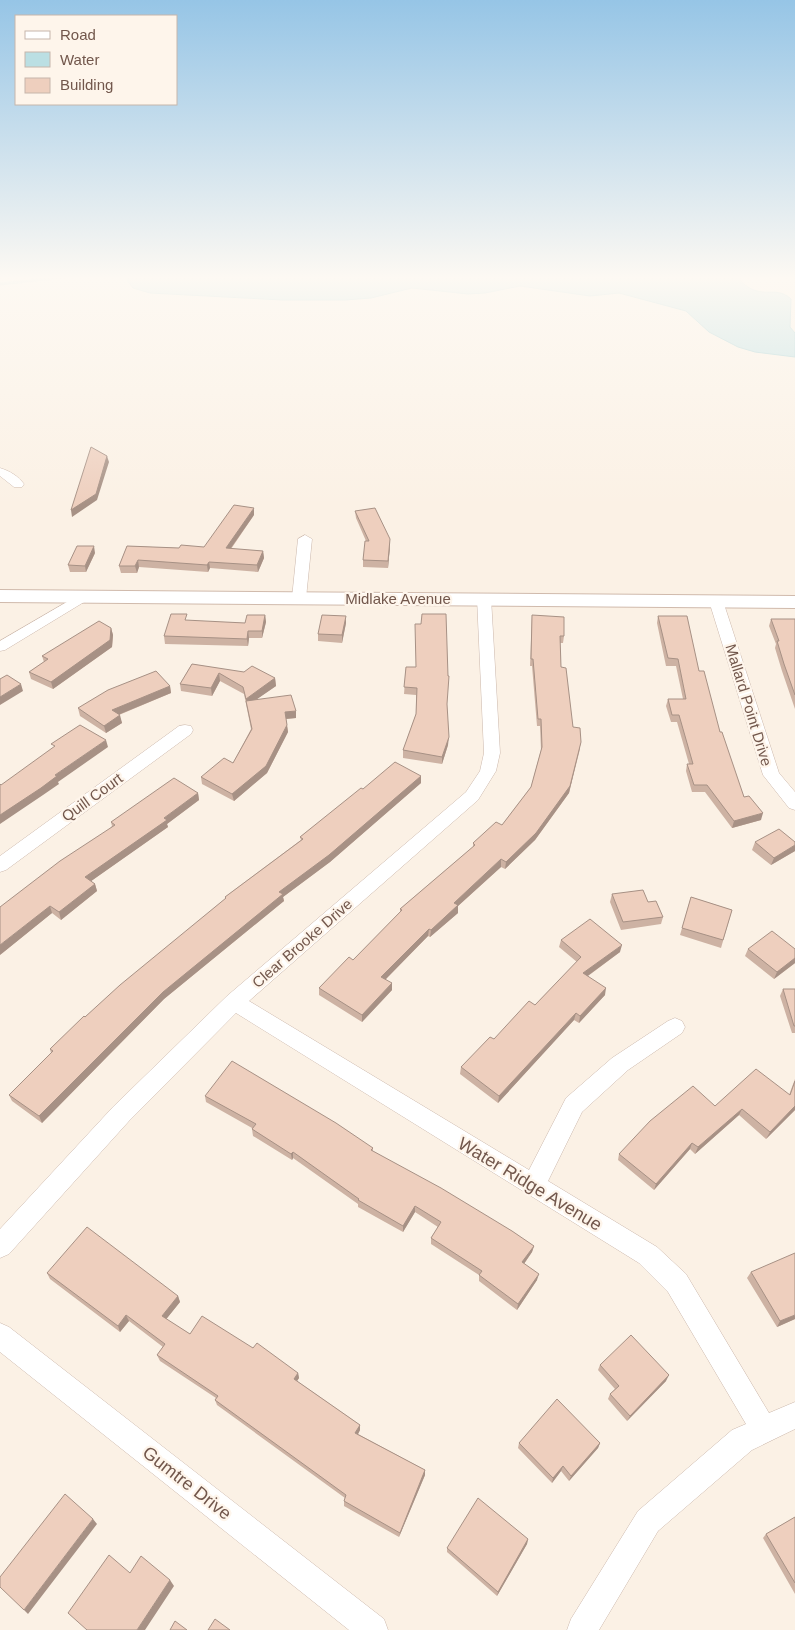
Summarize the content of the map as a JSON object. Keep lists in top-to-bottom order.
{
  "streets": {
    "street": [
      "Midlake Avenue",
      "Mallard Point Drive",
      "Quill Court",
      "Clear Brooke Drive",
      "Water Ridge Avenue",
      "Gumtre Drive"
    ]
  },
  "crossings": [
    ["Midlake Avenue", "Mallard Point Drive"],
    ["Midlake Avenue", "Clear Brooke Drive"],
    ["Clear Brooke Drive", "Water Ridge Avenue"]
  ],
  "legend": ["Road", "Water", "Building"]
}
